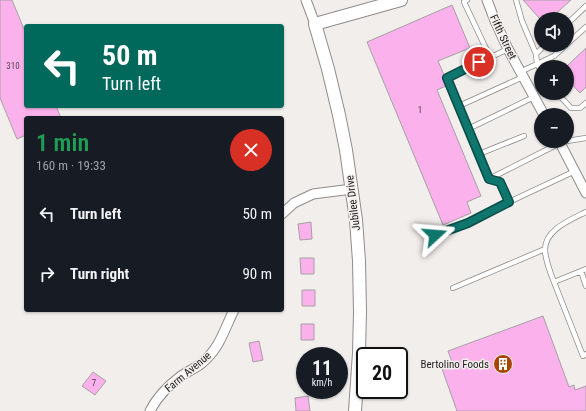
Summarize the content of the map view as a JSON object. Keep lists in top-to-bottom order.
{
  "streets": {
    "street": ["Fifth Street", "Jubilee Drive", "Farm Avenue"]
  },
  "places": {
    "building": ["Bertolino Foods"]
  },
  "house_numbers": ["310", "1", "7"],
  "page": {
    "map_buttons": ["+", "−"],
    "turn": ["50 m", "Turn left"],
    "heading": ["1 min", "160 m · 19:33"],
    "list": [
      {
        "name": "Turn left",
        "value": "50 m"
      },
      {
        "name": "Turn right",
        "value": "90 m"
      }
    ],
    "speed": "11 km/h",
    "limit": "20"
  }
}
